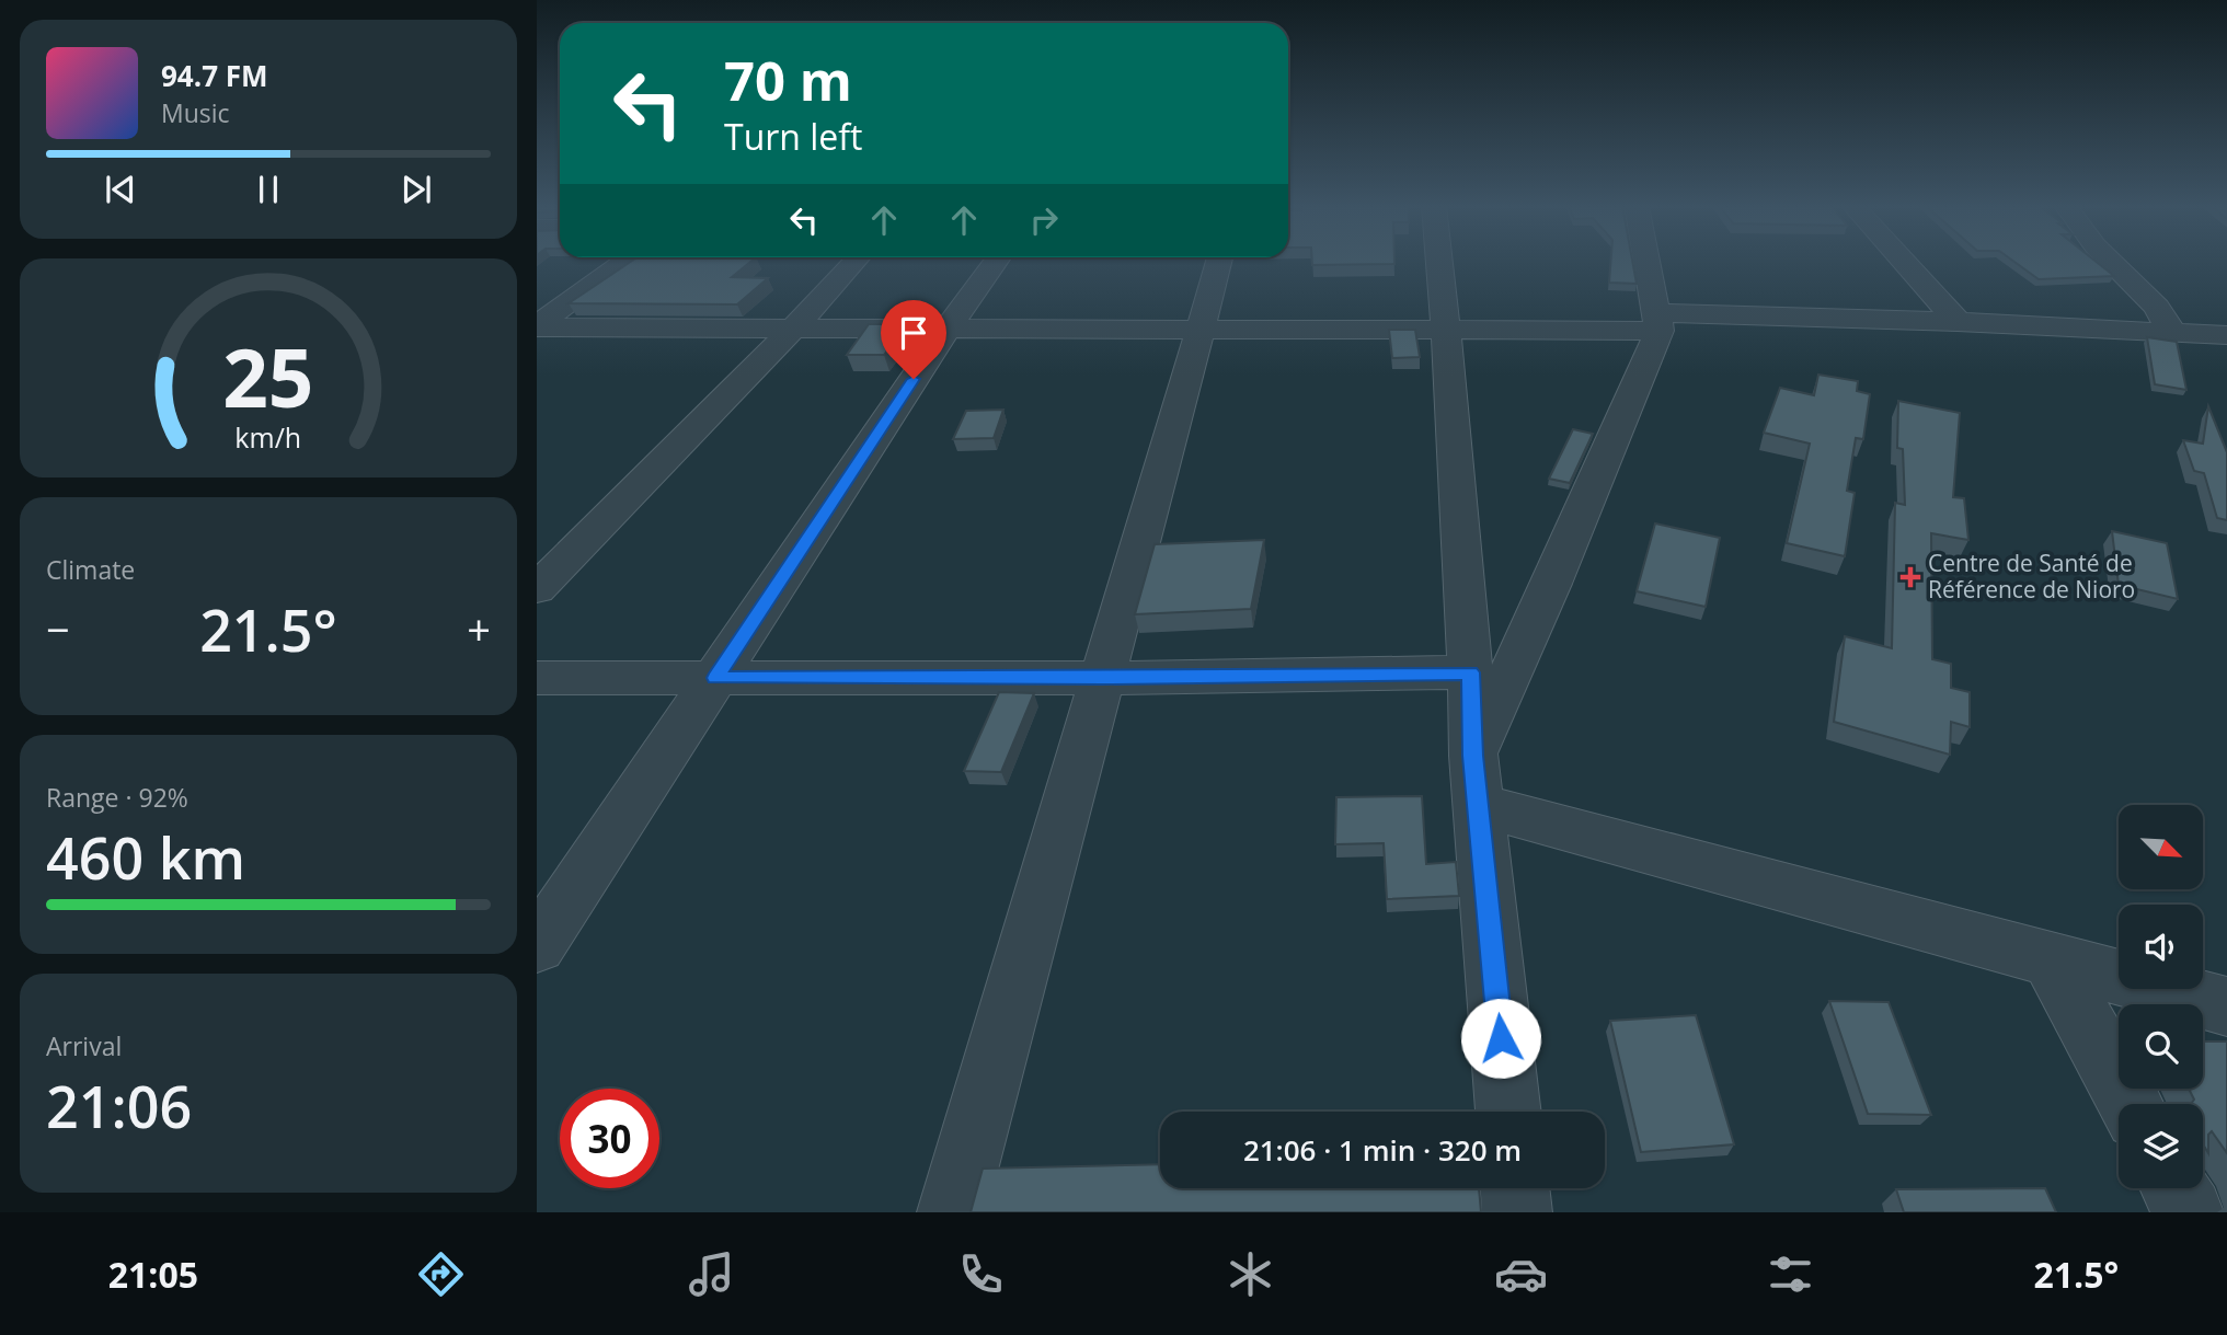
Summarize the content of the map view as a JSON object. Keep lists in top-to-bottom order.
{
  "places": {
    "health": ["Centre de Santé de Référence de Nioro"]
  },
  "north": "bottom right",
  "page": {
    "turn": ["70 m", "Turn left"],
    "song": ["94.7 FM", "Music"],
    "tile": [
      "Climate",
      ["Range · 92%", "460 km"],
      ["Arrival", "21:06"]
    ],
    "heat": ["−", "21.5°", "+"],
    "limit": "30",
    "trip": "21:06 · 1 min · 320 m",
    "tabs": ["21:05", "21.5°"],
    "gauge": ["25", "km/h"]
  }
}
